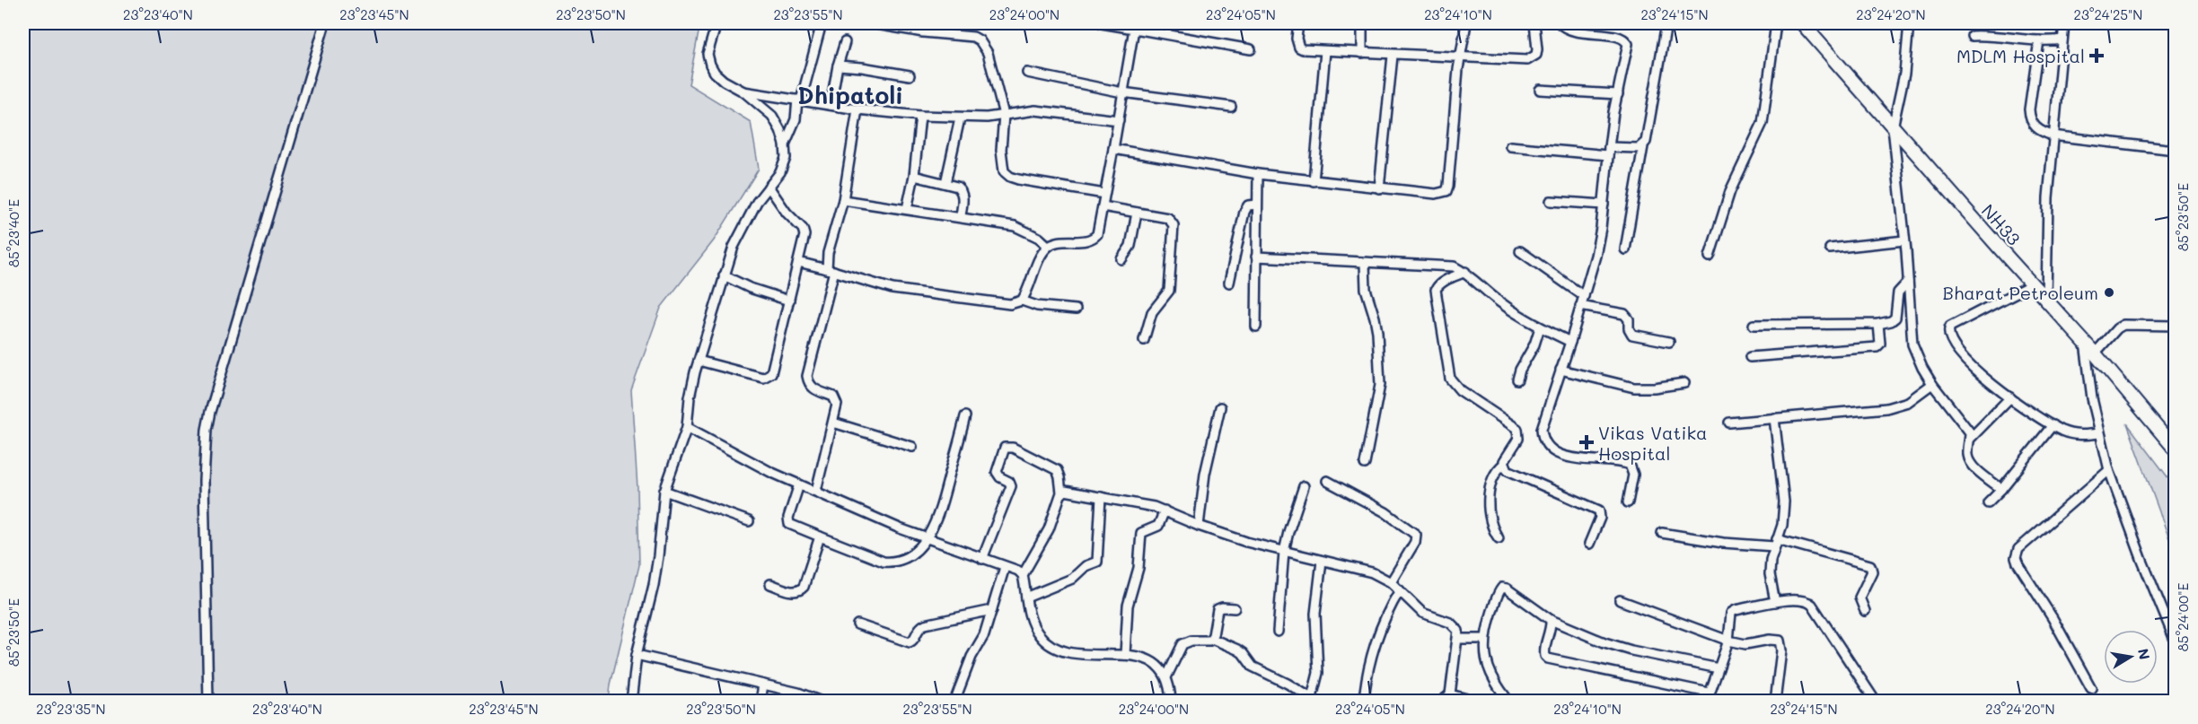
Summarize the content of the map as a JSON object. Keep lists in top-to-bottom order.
{
  "streets": {
    "main road": ["NH33"]
  },
  "districts": ["Dhipatoli"],
  "places": {
    "health": ["MDLM Hospital", "Vikas Vatika Hospital"],
    "other": ["Bharat Petroleum"]
  },
  "north": "right",
  "coordinates": [
    "23°23'40\"N",
    "23°23'45\"N",
    "23°23'50\"N",
    "23°23'55\"N",
    "23°24'00\"N",
    "23°24'05\"N",
    "23°24'10\"N",
    "23°24'15\"N",
    "23°24'20\"N",
    "23°24'25\"N",
    "85°23'50\"E",
    "85°23'40\"E",
    "85°24'00\"E",
    "23°23'35\"N"
  ]
}
